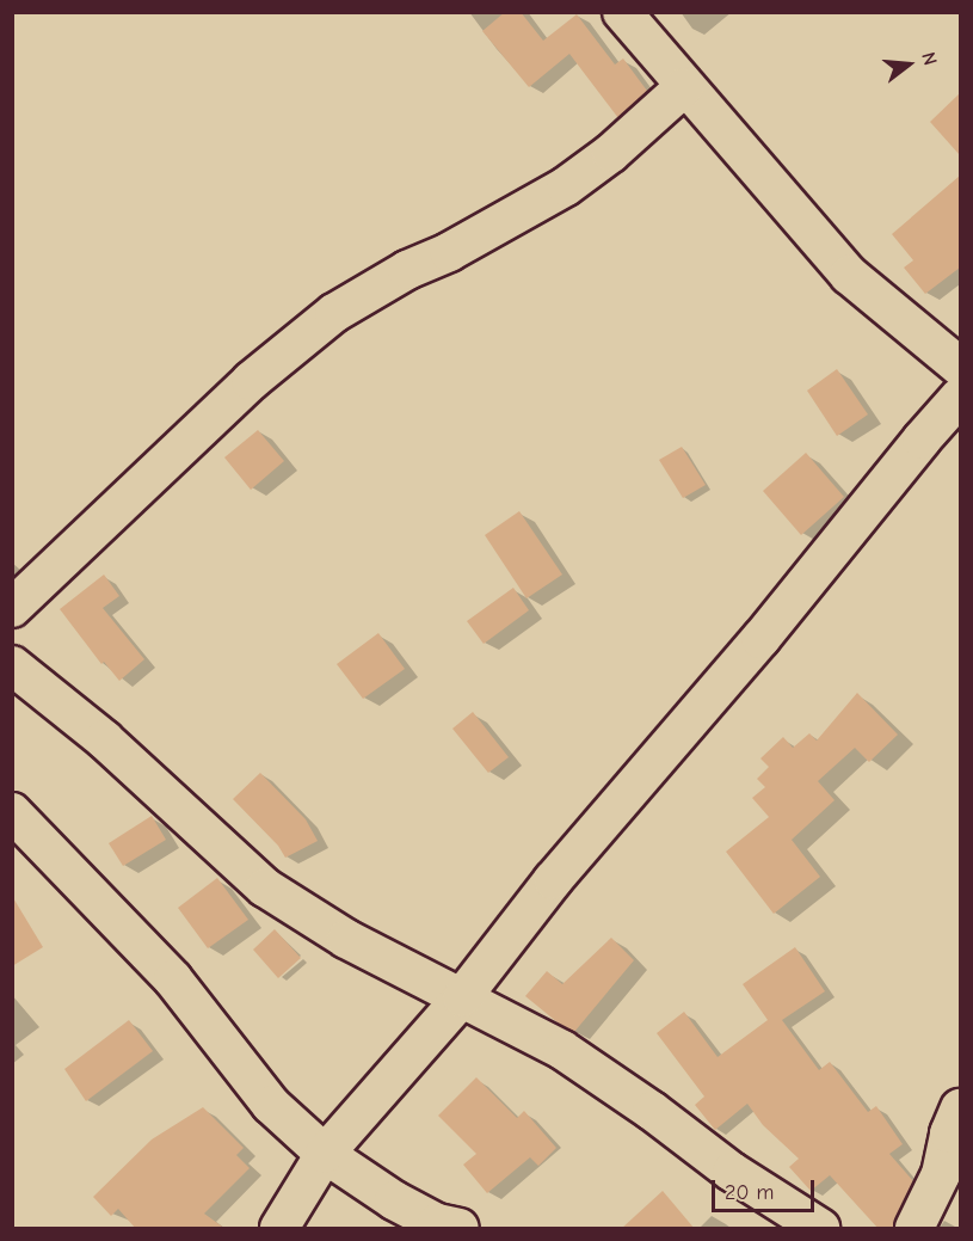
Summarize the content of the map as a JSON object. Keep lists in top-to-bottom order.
{
  "scale_bar": "20 m",
  "north": "right"
}
